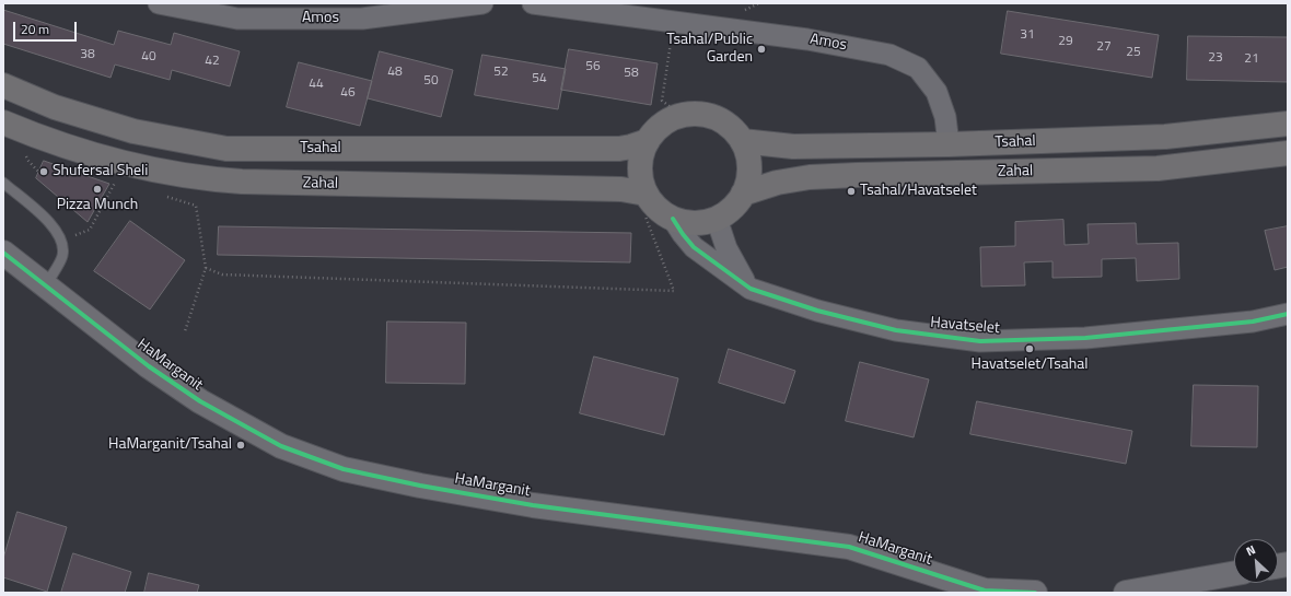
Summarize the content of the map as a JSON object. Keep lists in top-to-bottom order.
{
  "streets": {
    "main road": ["Tsahal", "Zahal"],
    "street": ["Amos", "Havatselet", "HaMarganit"]
  },
  "crossings": [
    ["Amos", "Tsahal"],
    ["Tsahal", "Zahal"],
    ["Tsahal", "Havatselet"],
    ["Zahal", "Havatselet"]
  ],
  "places": [
    "Tsahal/Public Garden",
    "Shufersal Sheli",
    "Pizza Munch",
    "Tsahal/Havatselet",
    "Havatselet/Tsahal",
    "HaMarganit/Tsahal"
  ],
  "house_numbers": [
    "31",
    "29",
    "27",
    "25",
    "38",
    "40",
    "23",
    "21",
    "42",
    "56",
    "48",
    "52",
    "58",
    "54",
    "50",
    "44",
    "46"
  ],
  "scale_bar": "20 m",
  "north": "top left"
}
